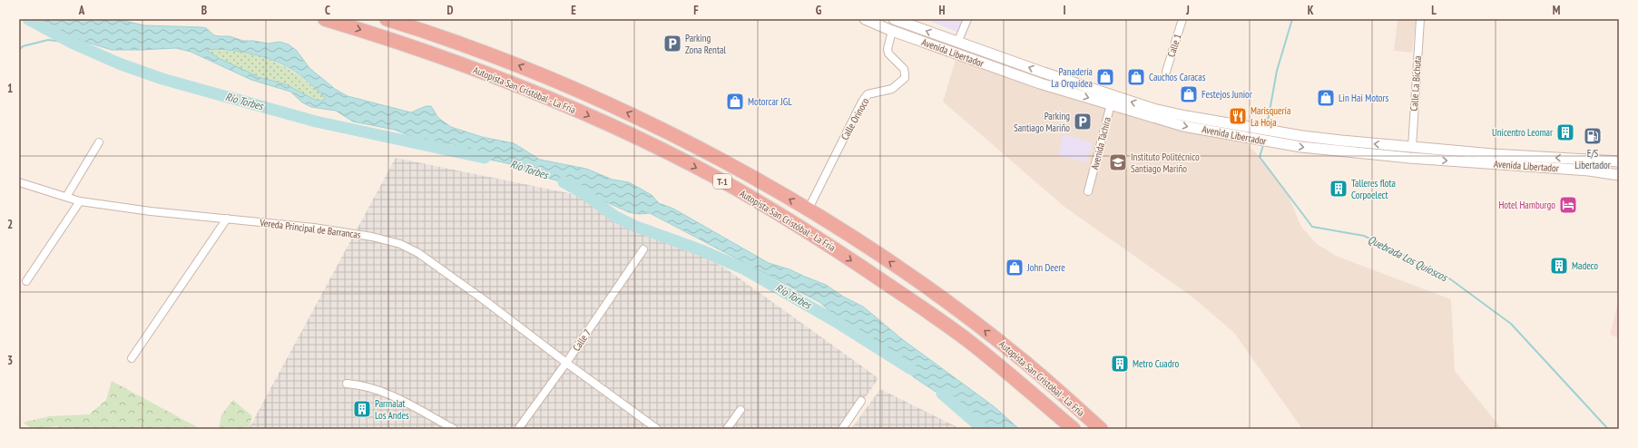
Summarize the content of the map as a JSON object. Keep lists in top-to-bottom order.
{
  "streets": {
    "highway": ["Autopista San Cristóbal - La Fría", "T-1"],
    "main road": ["Avenida Libertador"],
    "street": [
      "Calle 1",
      "Calle La Bichuta",
      "Calle Orinoco",
      "Avenida Táchira",
      "Vereda Principal de Barrancas",
      "Calle 7"
    ]
  },
  "crossings": [
    ["Avenida Libertador", "Calle La Bichuta"],
    ["Avenida Libertador", "Calle Orinoco"],
    ["Avenida Libertador", "Avenida Táchira"],
    ["Autopista San Cristóbal - La Fría", "Calle Orinoco"],
    ["Vereda Principal de Barrancas", "Calle 7"]
  ],
  "water": ["Río Torbes", "Quebrada Los Quioscos"],
  "places": {
    "parking": ["Parking Zona Rental", "Parking Santiago Mariño"],
    "shop": [
      "Panadería La Orquídea",
      "Cauchos Caracas",
      "Festejos Junior",
      "Lin Hai Motors",
      "Motorcar JGL",
      "John Deere"
    ],
    "restaurant": ["Marisquería La Hoja"],
    "building": [
      "Unicentro Leomar",
      "Talleres flota Corpoelect",
      "Madeco",
      "Metro Cuadro",
      "Parmalat Los Andes"
    ],
    "fuel station": ["E/S Libertador"],
    "school or university": ["Instituto Politécnico Santiago Mariño"],
    "hotel": ["Hotel Hamburgo"]
  },
  "grid": {
    "columns": [
      "A",
      "B",
      "C",
      "D",
      "E",
      "F",
      "G",
      "H",
      "I",
      "J",
      "K",
      "L",
      "M"
    ],
    "rows": ["1", "2", "3"]
  }
}
